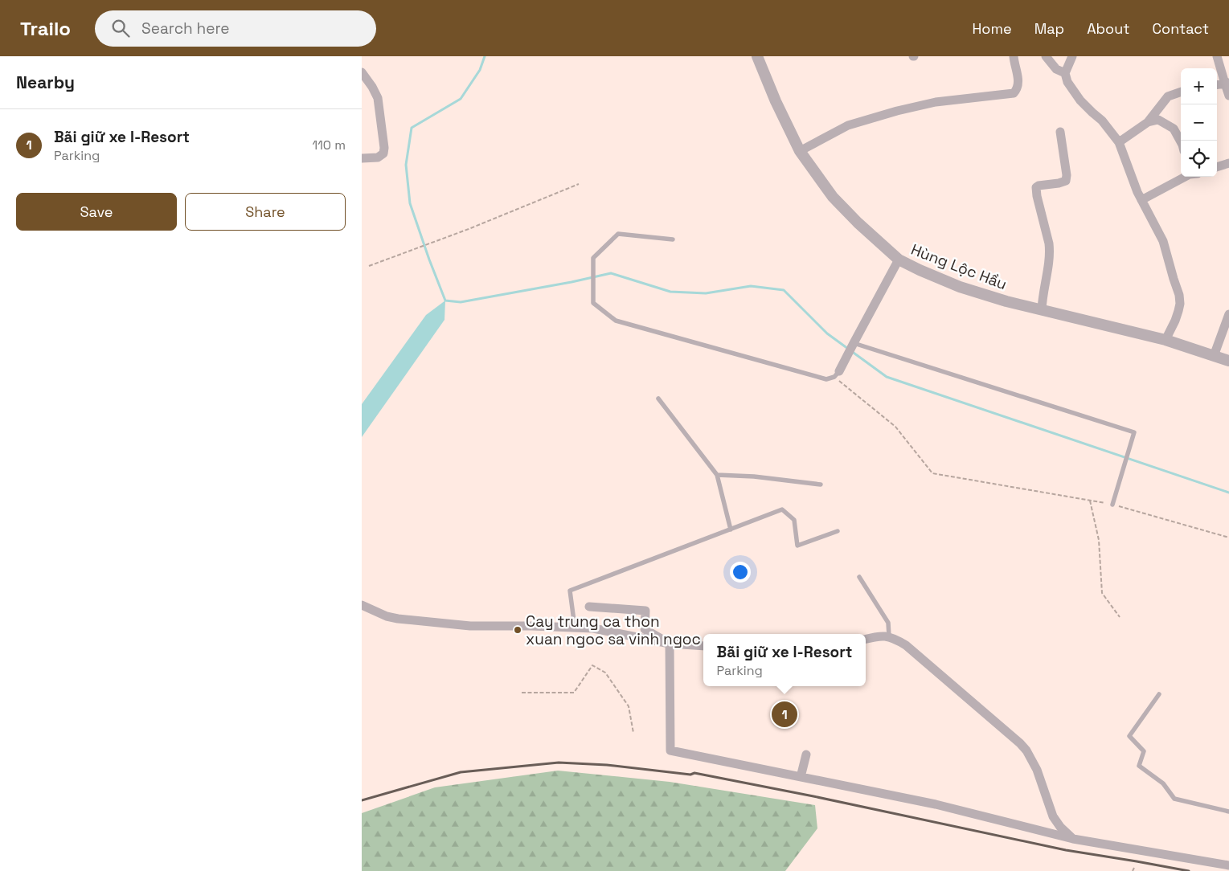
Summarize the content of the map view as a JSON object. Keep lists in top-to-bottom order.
{
  "streets": {
    "street": ["Hùng Lộc Hầu"]
  },
  "places": ["Cay trung ca thon xuan ngoc sa vinh ngoc"],
  "page": {
    "header": "Trailo",
    "search": "Search here",
    "nav": [
      "Home",
      "Map",
      "About",
      "Contact"
    ],
    "heading": "Nearby",
    "map_buttons": ["+", "−"],
    "list": [
      {
        "mark": "1",
        "name": "Bãi giữ xe I-Resort",
        "note": "Parking",
        "value": "110 m"
      }
    ],
    "buttons": ["Save", "Share"],
    "popup": ["Bãi giữ xe I-Resort", "Parking"],
    "pins": "1"
  }
}
